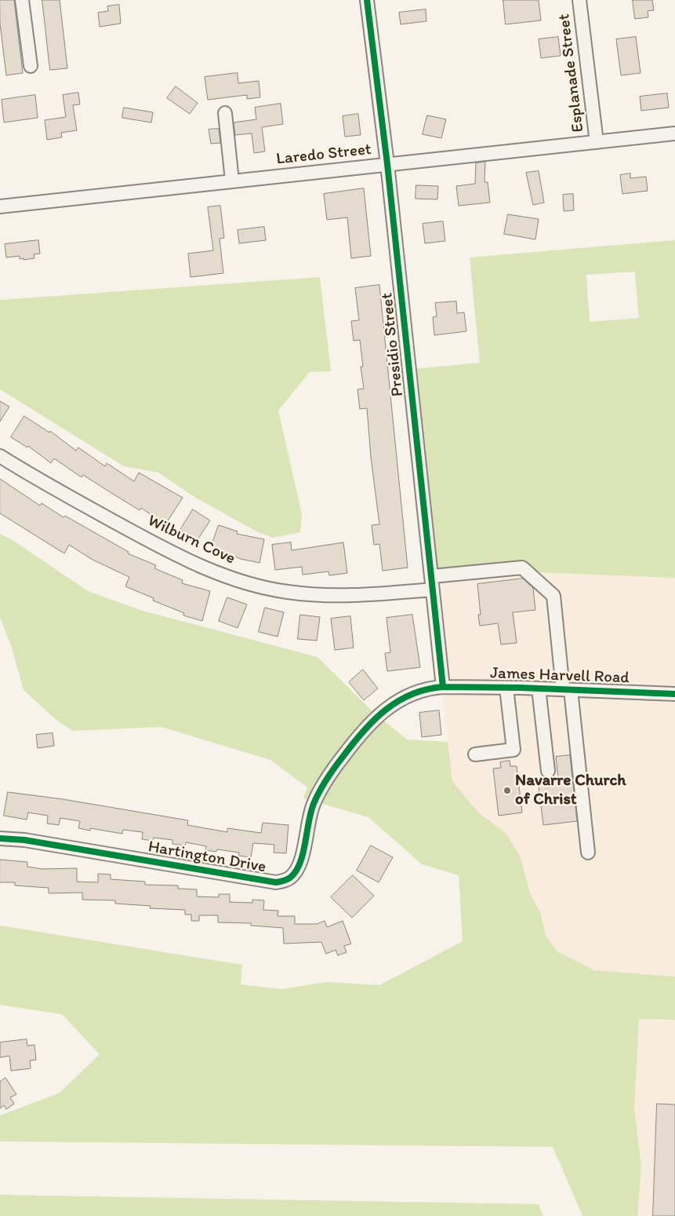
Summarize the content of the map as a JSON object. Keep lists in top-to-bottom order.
{
  "streets": {
    "street": [
      "Esplanade Street",
      "Laredo Street",
      "Presidio Street",
      "Wilburn Cove",
      "James Harvell Road",
      "Hartington Drive"
    ]
  },
  "crossings": [
    ["Esplanade Street", "Laredo Street"],
    ["Laredo Street", "Presidio Street"],
    ["Presidio Street", "Wilburn Cove"],
    ["Presidio Street", "James Harvell Road"],
    ["Presidio Street", "Hartington Drive"],
    ["Wilburn Cove", "James Harvell Road"],
    ["James Harvell Road", "Hartington Drive"]
  ],
  "places": ["Navarre Church of Christ"]
}
